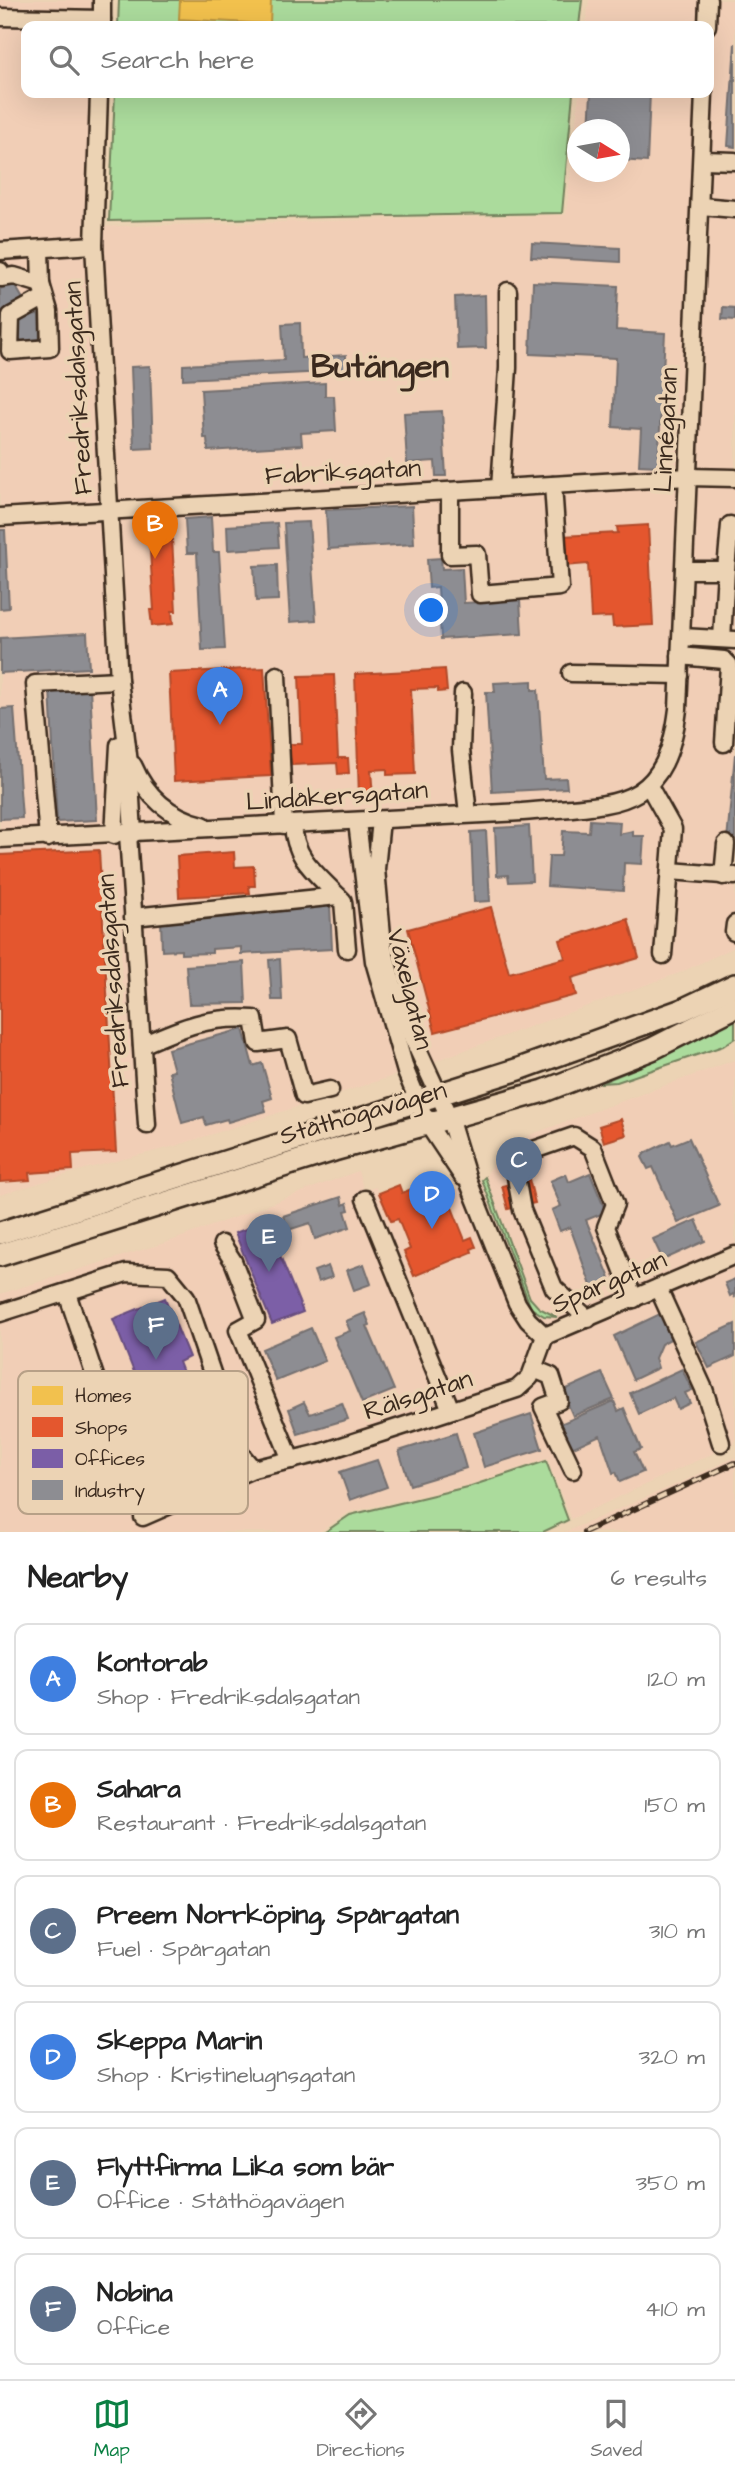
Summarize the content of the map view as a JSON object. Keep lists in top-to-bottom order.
{
  "streets": {
    "main road": ["Ståthögavägen"],
    "street": [
      "Fredriksdalsgatan",
      "Linnégatan",
      "Fabriksgatan",
      "Lindåkersgatan",
      "Växelgatan",
      "Spårgatan",
      "Rälsgatan"
    ]
  },
  "crossings": [
    ["Fredriksdalsgatan", "Fabriksgatan"],
    ["Fredriksdalsgatan", "Lindåkersgatan"],
    ["Linnégatan", "Fabriksgatan"],
    ["Linnégatan", "Lindåkersgatan"],
    ["Lindåkersgatan", "Växelgatan"],
    ["Växelgatan", "Ståthögavägen"],
    ["Växelgatan", "Spårgatan"],
    ["Ståthögavägen", "Spårgatan"],
    ["Spårgatan", "Rälsgatan"]
  ],
  "districts": ["Butängen"],
  "legend": [
    "Homes",
    "Shops",
    "Offices",
    "Industry"
  ],
  "north": "right",
  "page": {
    "search": "Search here",
    "pins": [
      "B",
      "A",
      "C",
      "D",
      "E",
      "F"
    ],
    "heading": ["Nearby", "6 results"],
    "list": [
      {
        "mark": "A",
        "name": "Kontorab",
        "note": "Shop · Fredriksdalsgatan",
        "value": "120 m"
      },
      {
        "mark": "B",
        "name": "Sahara",
        "note": "Restaurant · Fredriksdalsgatan",
        "value": "150 m"
      },
      {
        "mark": "C",
        "name": "Preem Norrköping, Spårgatan",
        "note": "Fuel · Spårgatan",
        "value": "310 m"
      },
      {
        "mark": "D",
        "name": "Skeppa Marin",
        "note": "Shop · Kristinelugnsgatan",
        "value": "320 m"
      },
      {
        "mark": "E",
        "name": "Flyttfirma Lika som bär",
        "note": "Office · Ståthögavägen",
        "value": "350 m"
      },
      {
        "mark": "F",
        "name": "Nobina",
        "note": "Office",
        "value": "410 m"
      }
    ],
    "nav": ["Map", "Directions", "Saved"]
  }
}
